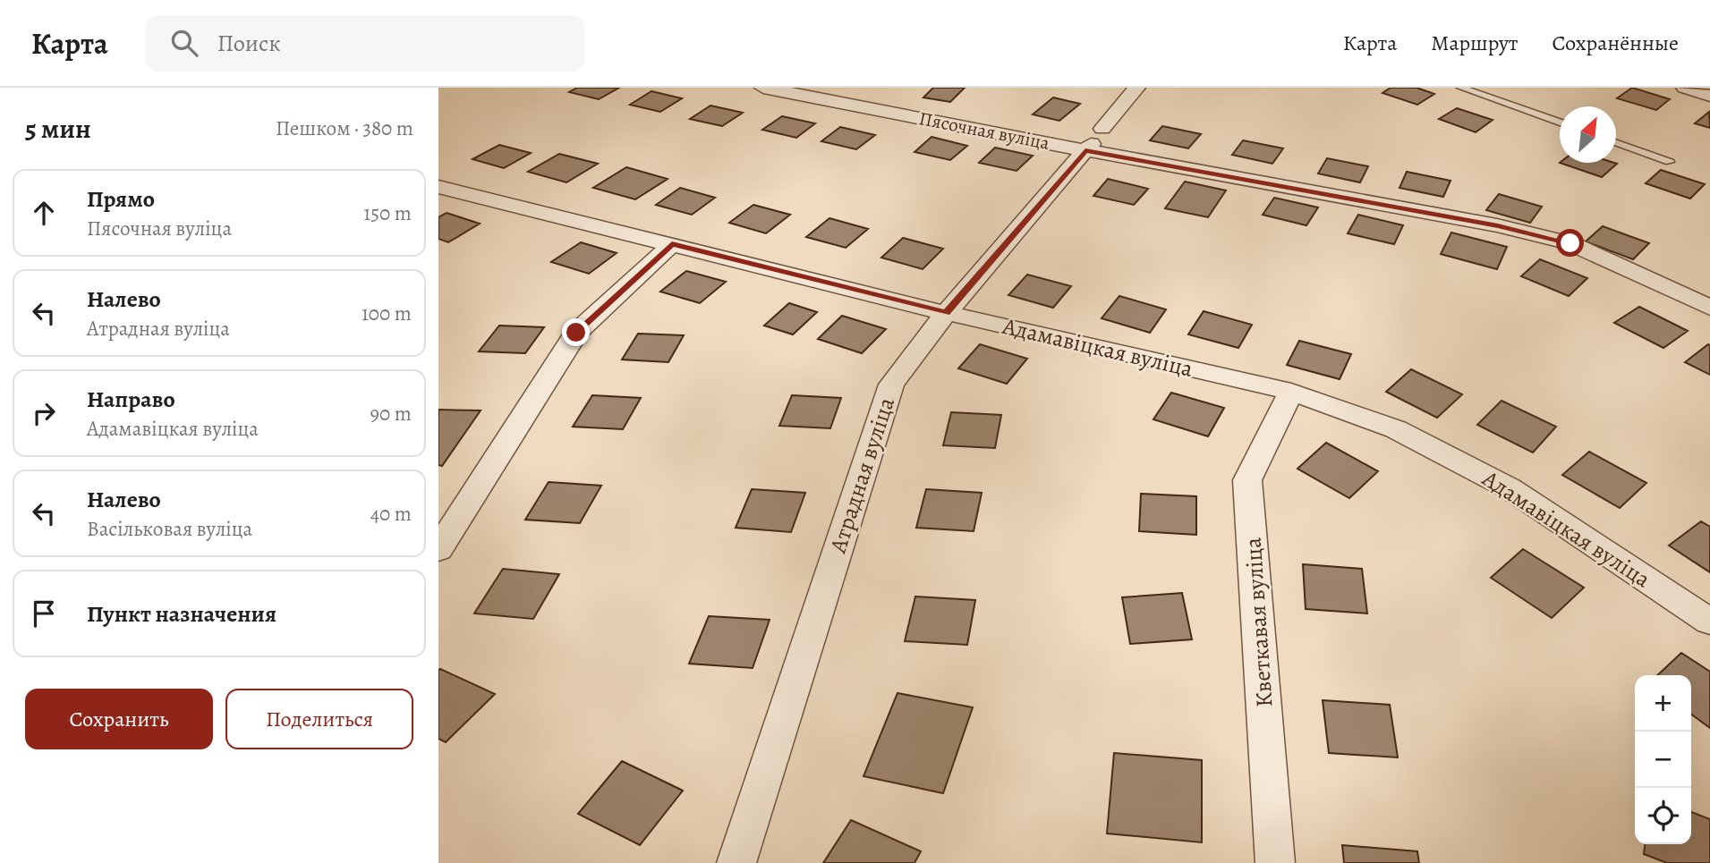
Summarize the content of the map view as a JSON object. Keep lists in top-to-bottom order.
{
  "streets": {
    "street": [
      "Пясочная вуліца",
      "Адамавіцкая вуліца",
      "Атрадная вуліца",
      "Кветкавая вуліца"
    ]
  },
  "crossings": [
    ["Пясочная вуліца", "Атрадная вуліца"],
    ["Адамавіцкая вуліца", "Атрадная вуліца"],
    ["Адамавіцкая вуліца", "Кветкавая вуліца"]
  ],
  "north": "top right",
  "page": {
    "header": "Карта",
    "search": "Поиск",
    "nav": ["Карта", "Маршрут", "Сохранённые"],
    "heading": ["5 мин", "Пешком · 380 m"],
    "list": [
      ["Прямо", "Пясочная вуліца", "150 m"],
      ["Налево", "Атрадная вуліца", "100 m"],
      ["Направо", "Адамавіцкая вуліца", "90 m"],
      ["Налево", "Васільковая вуліца", "40 m"],
      "Пункт назначения"
    ],
    "buttons": ["Сохранить", "Поделиться"],
    "map_buttons": ["+", "−"]
  }
}
